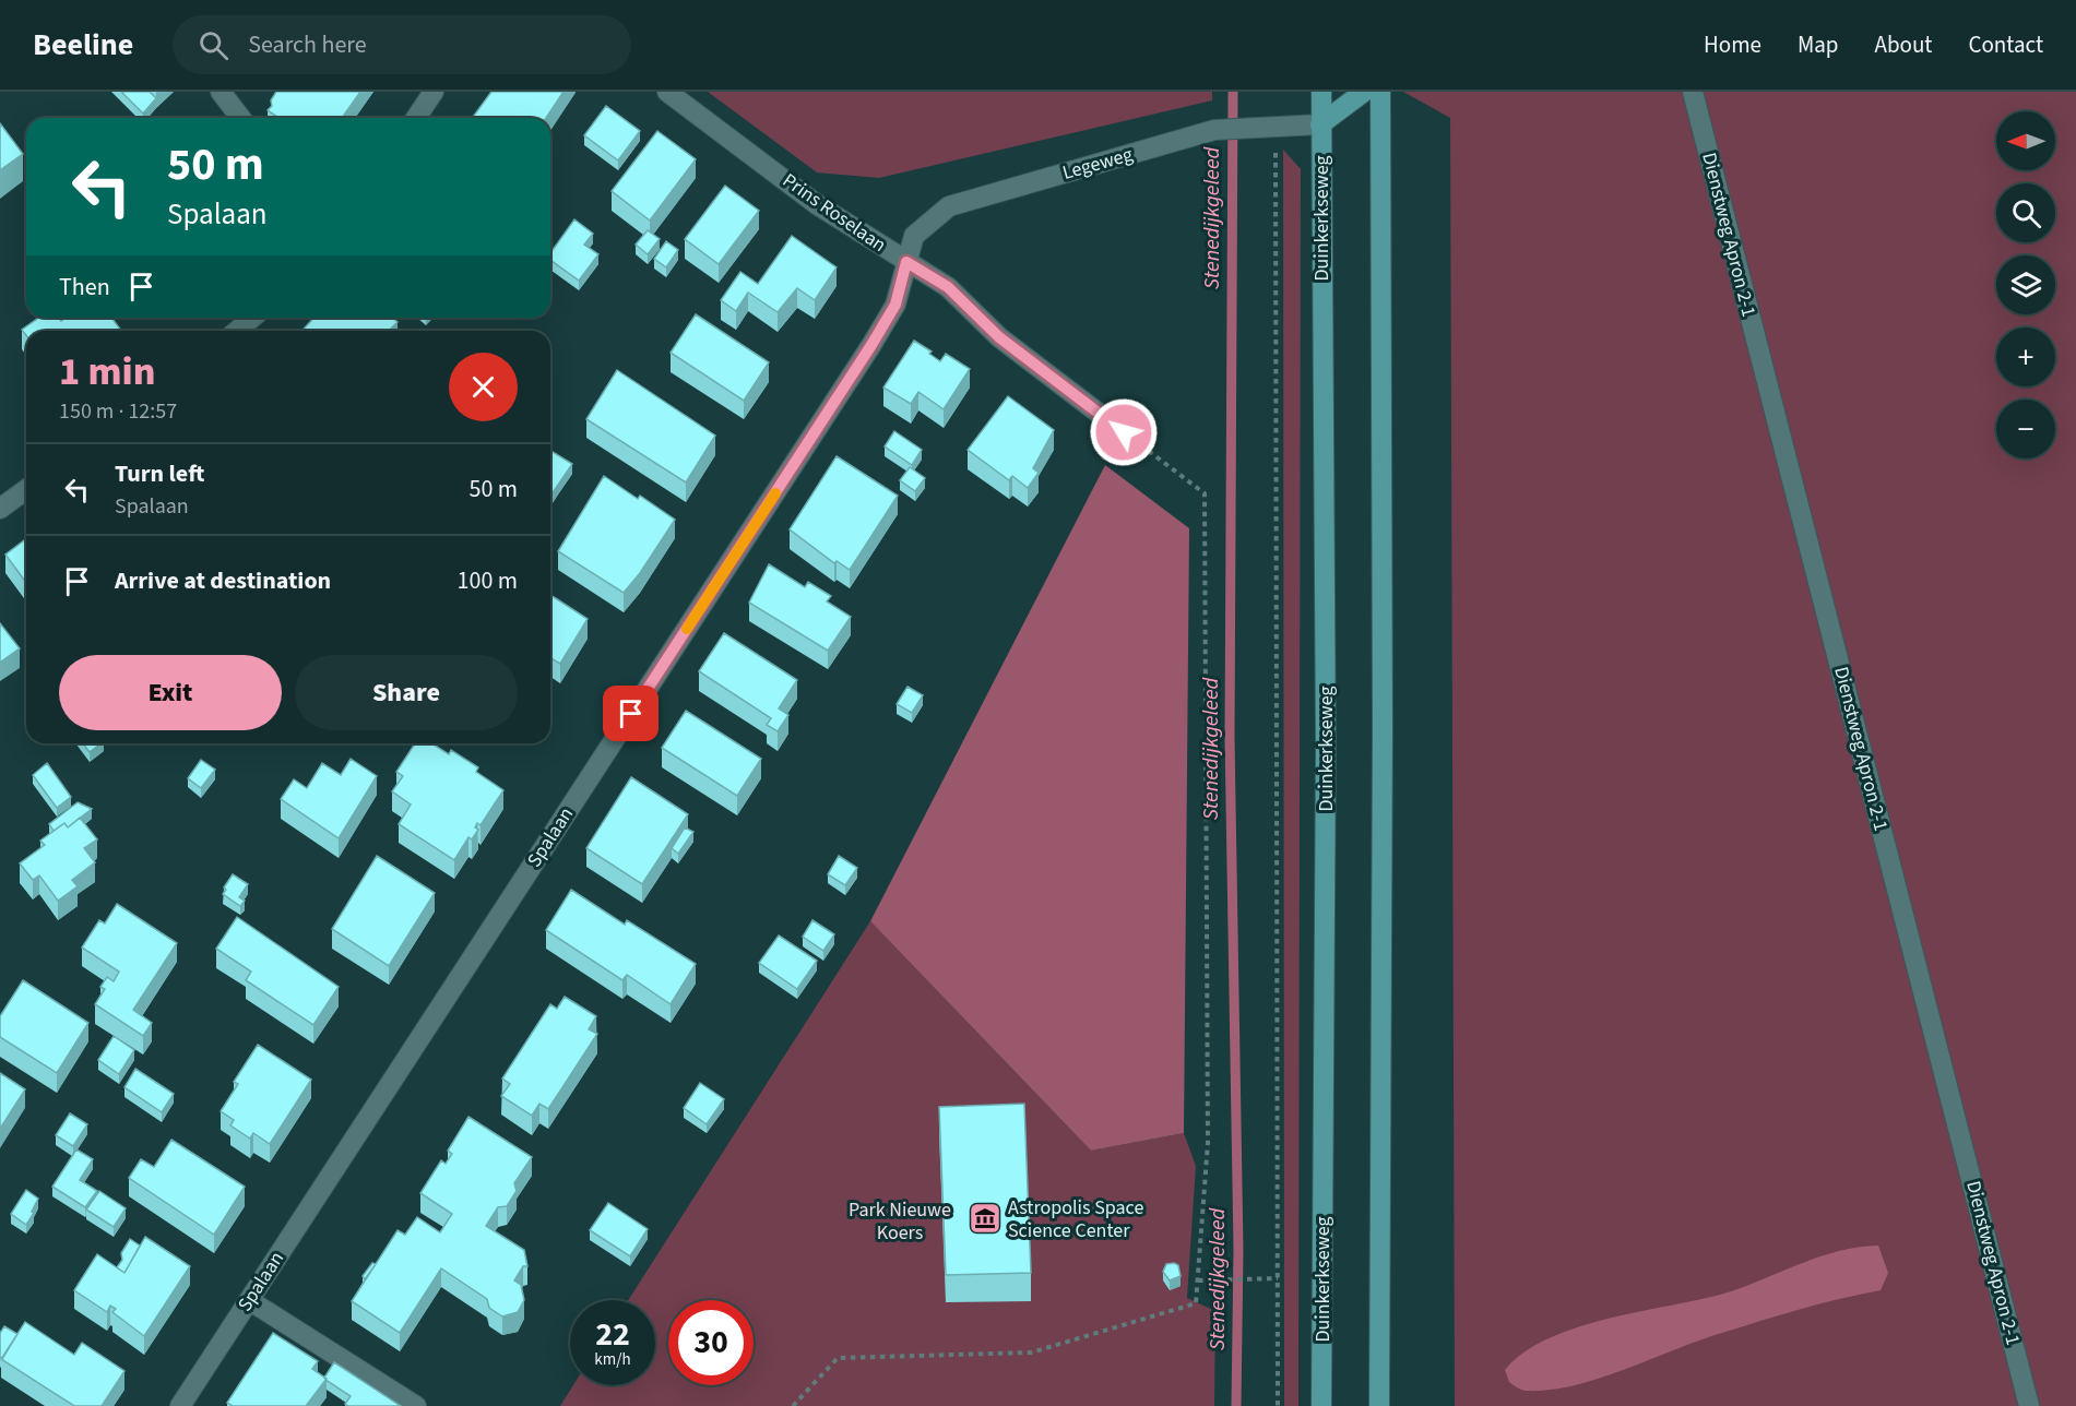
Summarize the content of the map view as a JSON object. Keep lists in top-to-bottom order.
{
  "streets": {
    "main road": ["Duinkerkseweg"],
    "street": [
      "Legeweg",
      "Prins Roselaan",
      "Dienstweg Apron 2-1",
      "Spalaan"
    ]
  },
  "crossings": [
    ["Legeweg", "Prins Roselaan"],
    ["Legeweg", "Duinkerkseweg"],
    ["Legeweg", "Spalaan"],
    ["Prins Roselaan", "Spalaan"]
  ],
  "water": ["Stenedijkgeleed"],
  "parks": ["Park Nieuwe Koers"],
  "places": {
    "museum": ["Astropolis Space Science Center"]
  },
  "north": "left",
  "page": {
    "header": "Beeline",
    "search": "Search here",
    "nav": [
      "Home",
      "Map",
      "About",
      "Contact"
    ],
    "map_buttons": ["+", "−"],
    "turn": ["50 m", "Spalaan"],
    "then": "Then",
    "heading": ["1 min", "150 m · 12:57"],
    "list": [
      {
        "name": "Turn left",
        "note": "Spalaan",
        "value": "50 m"
      },
      {
        "name": "Arrive at destination",
        "value": "100 m"
      }
    ],
    "buttons": ["Exit", "Share"],
    "speed": "22 km/h",
    "limit": "30"
  }
}
